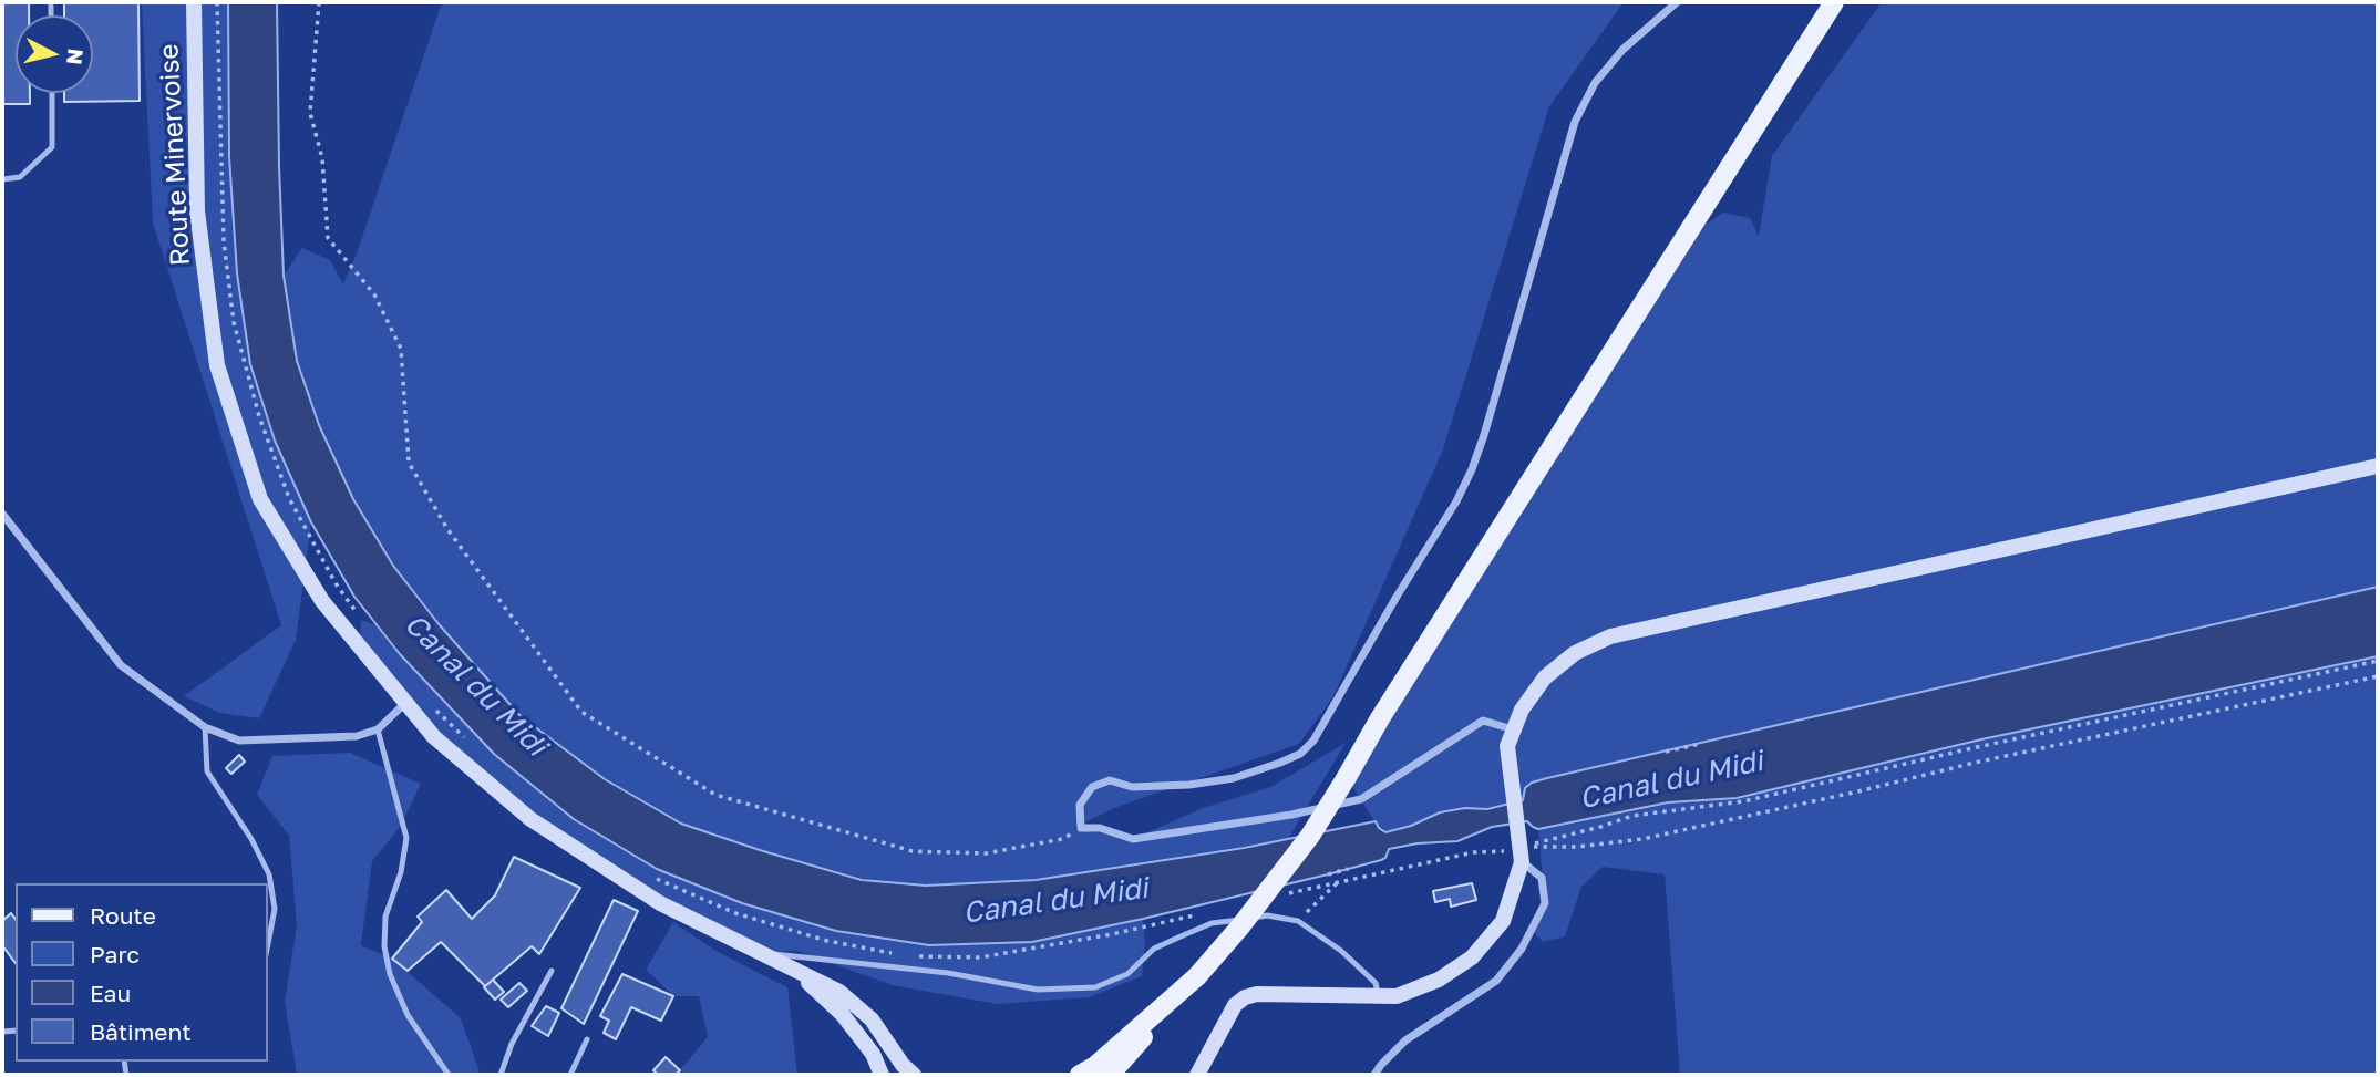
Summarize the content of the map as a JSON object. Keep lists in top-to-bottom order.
{
  "streets": {
    "main road": ["Route Minervoise"]
  },
  "water": ["Canal du Midi"],
  "legend": [
    "Route",
    "Parc",
    "Eau",
    "Bâtiment"
  ],
  "north": "right"
}
